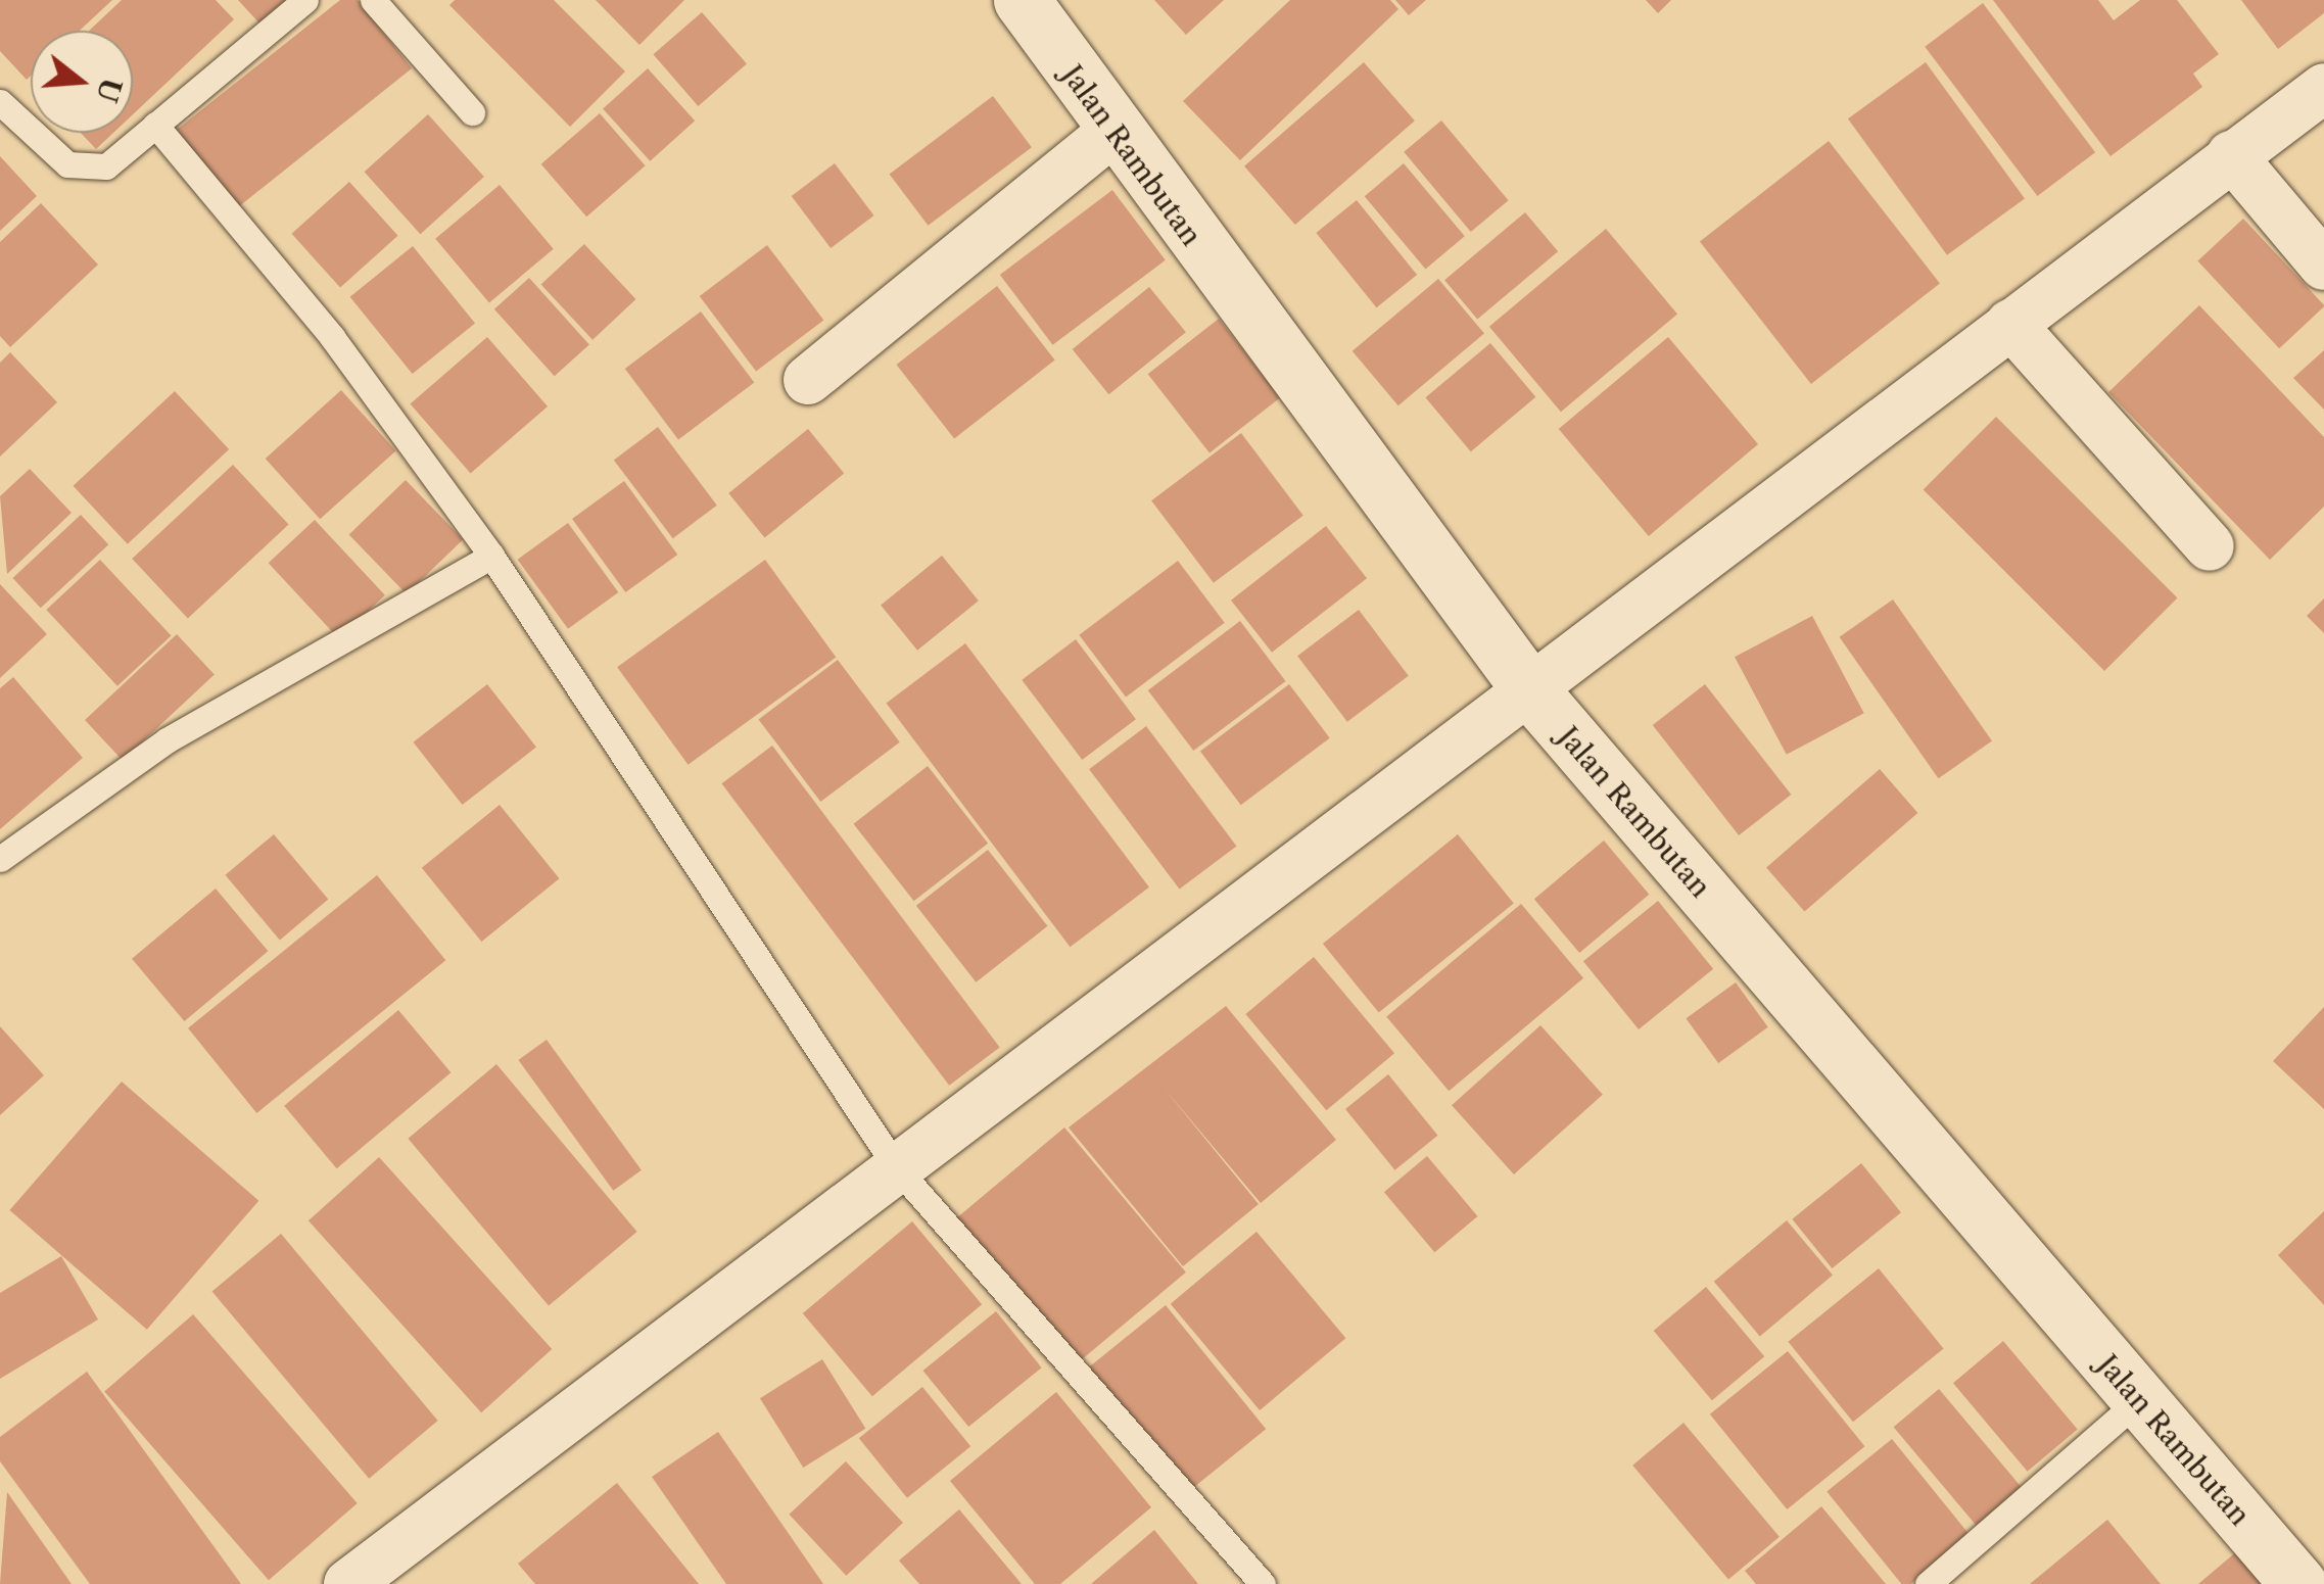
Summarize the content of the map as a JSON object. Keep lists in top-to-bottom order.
{
  "streets": {
    "street": ["Jalan Rambutan"]
  },
  "north": "right"
}
